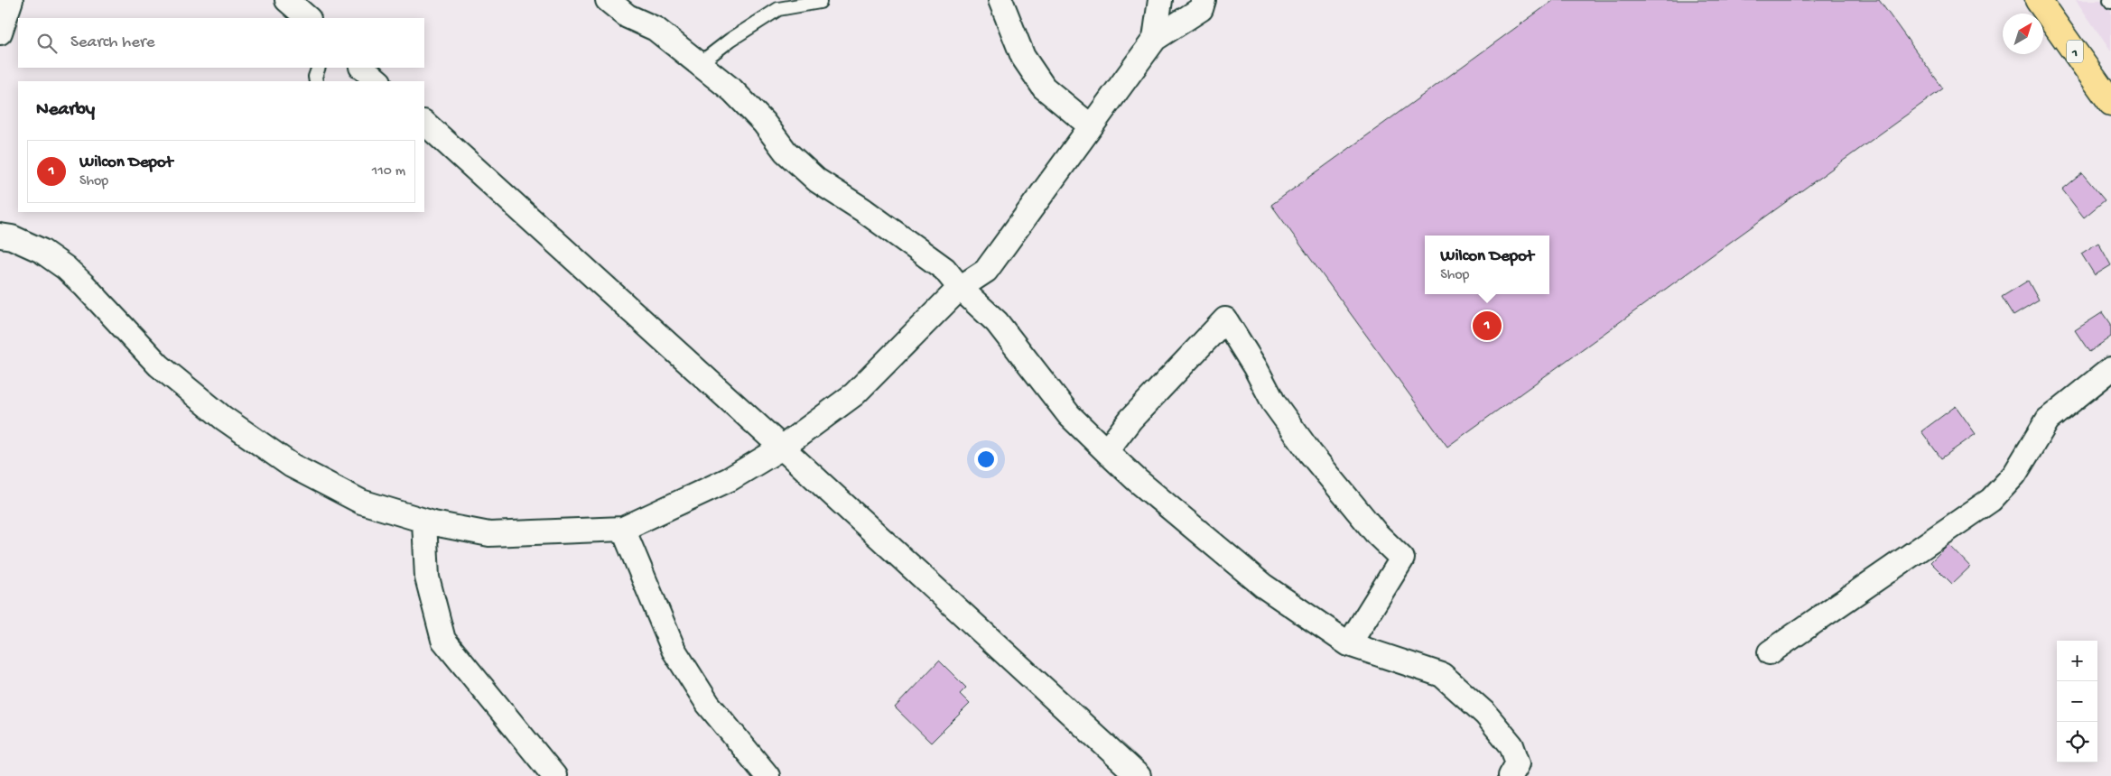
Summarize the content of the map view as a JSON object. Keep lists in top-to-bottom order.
{
  "streets": {
    "highway": ["1"]
  },
  "north": "top right",
  "page": {
    "search": "Search here",
    "heading": "Nearby",
    "list": [
      {
        "mark": "1",
        "name": "Wilcon Depot",
        "note": "Shop",
        "value": "110 m"
      }
    ],
    "popup": ["Wilcon Depot", "Shop"],
    "pins": "1",
    "map_buttons": ["+", "−"]
  }
}
